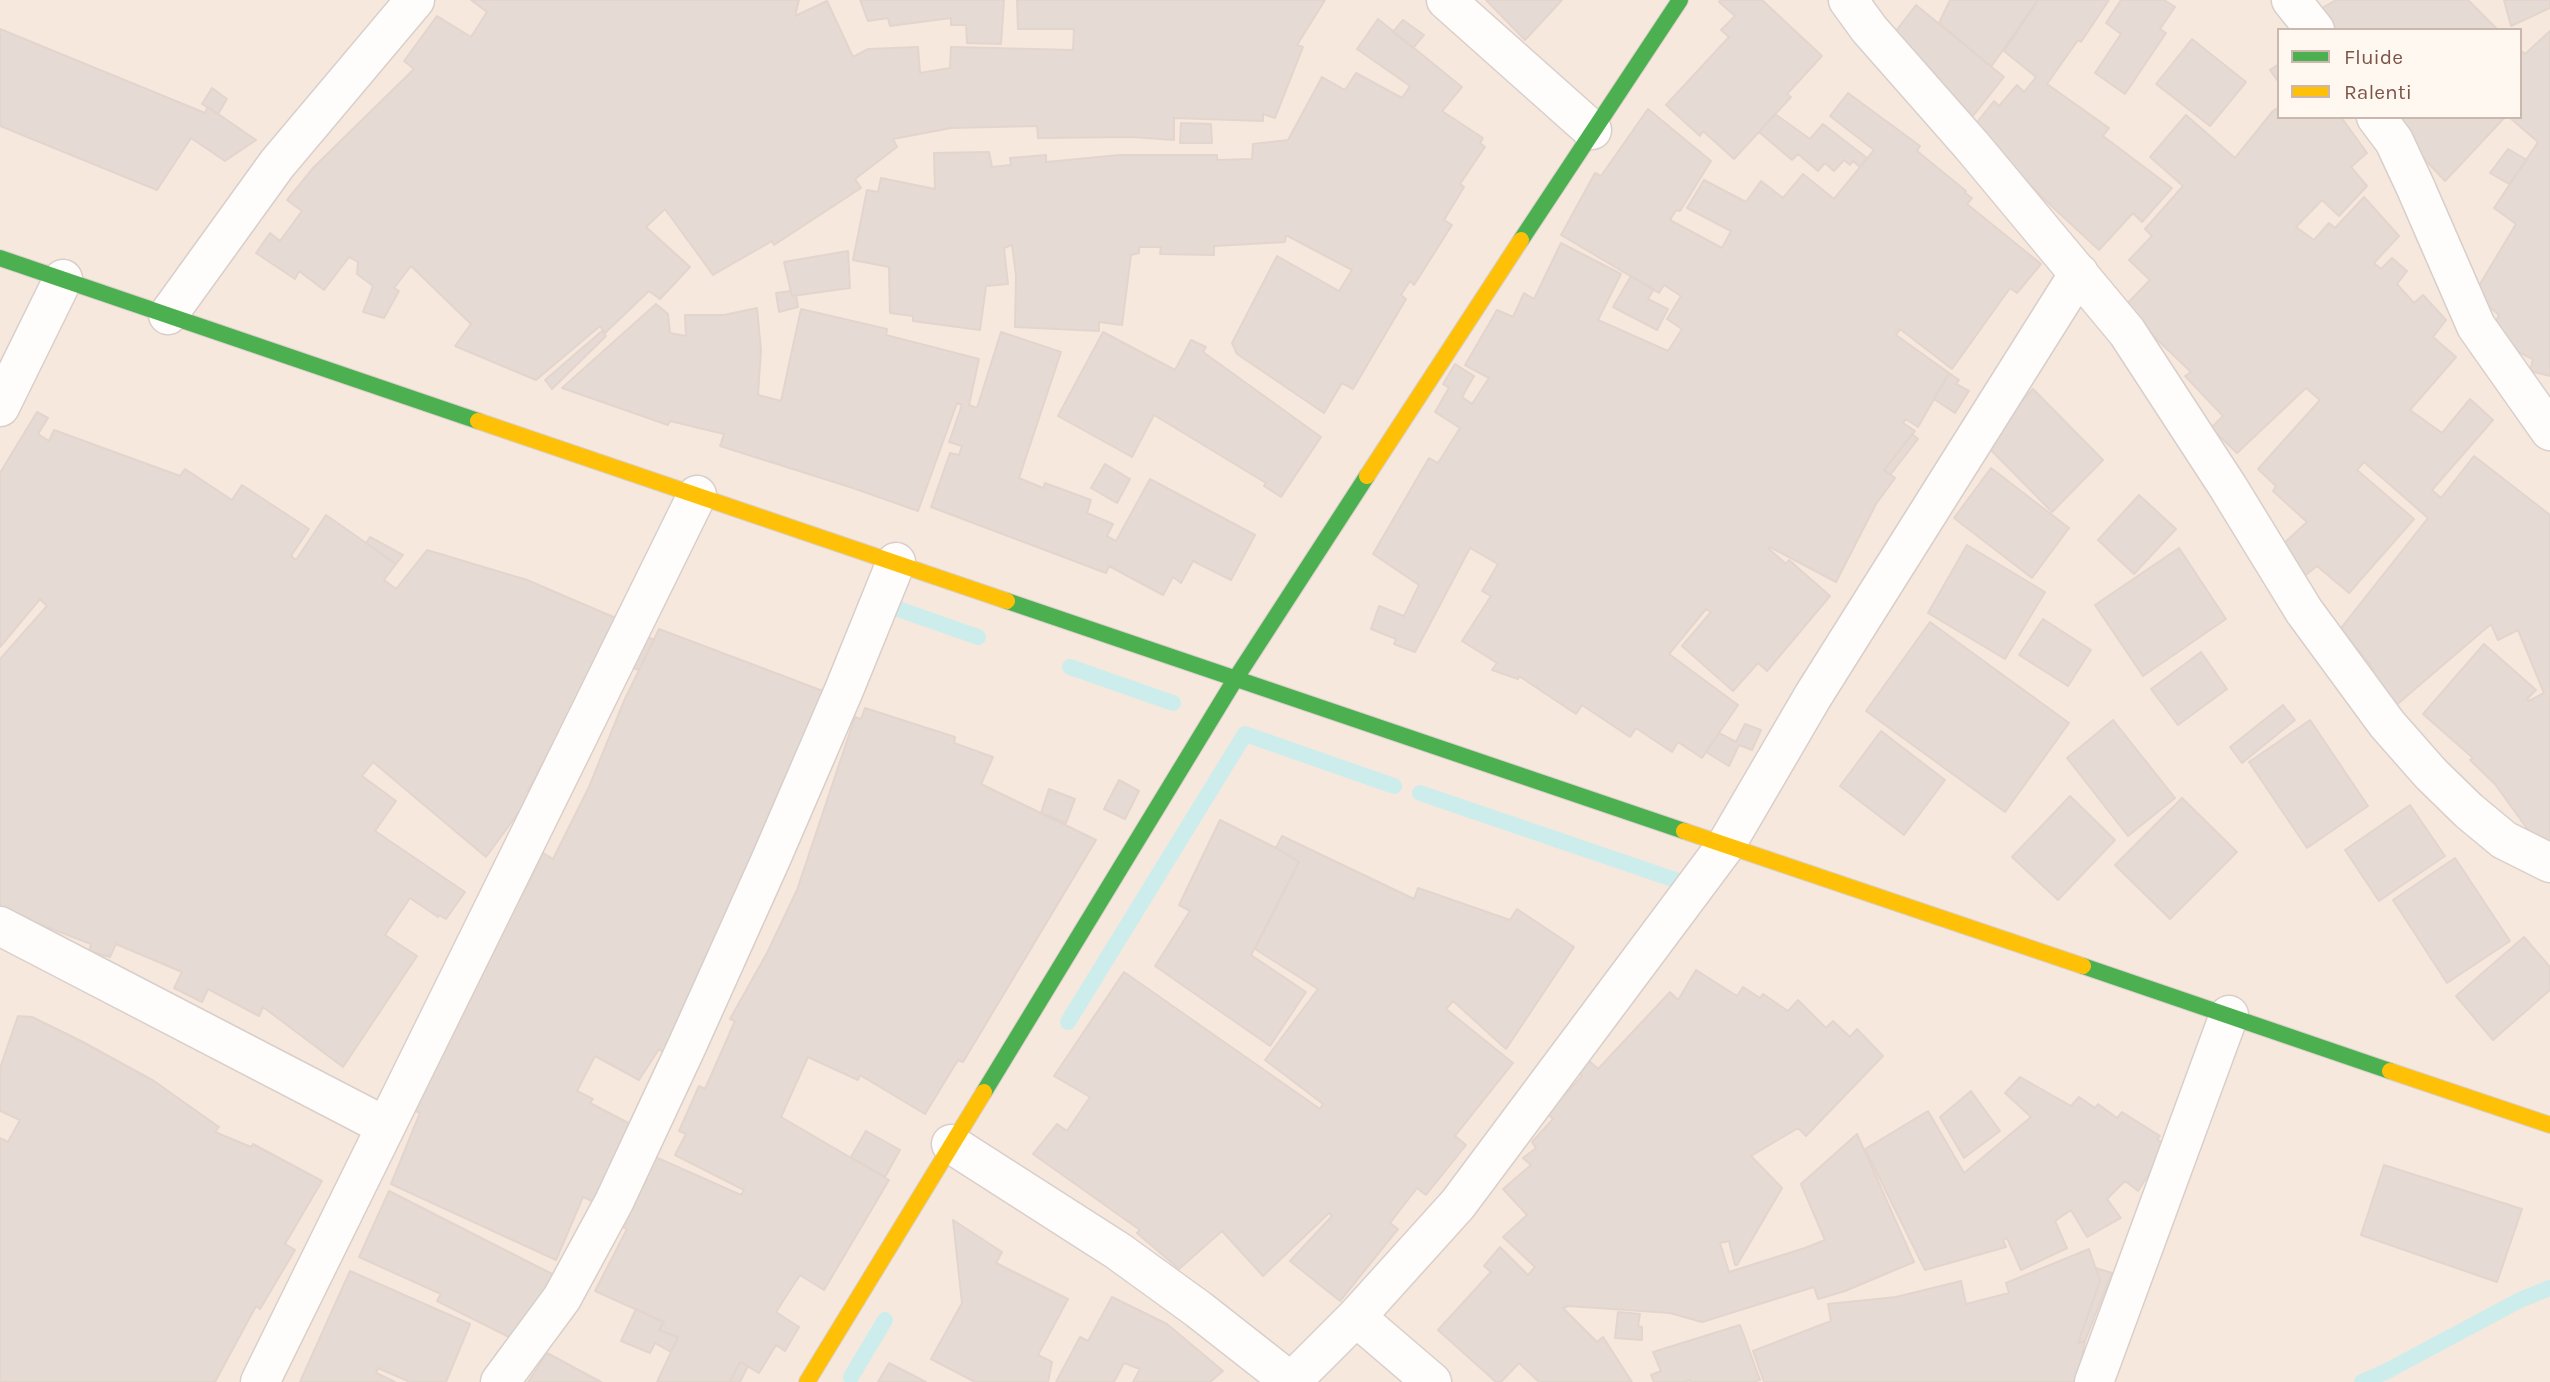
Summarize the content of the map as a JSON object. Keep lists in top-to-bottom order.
{
  "legend": ["Fluide", "Ralenti"]
}
